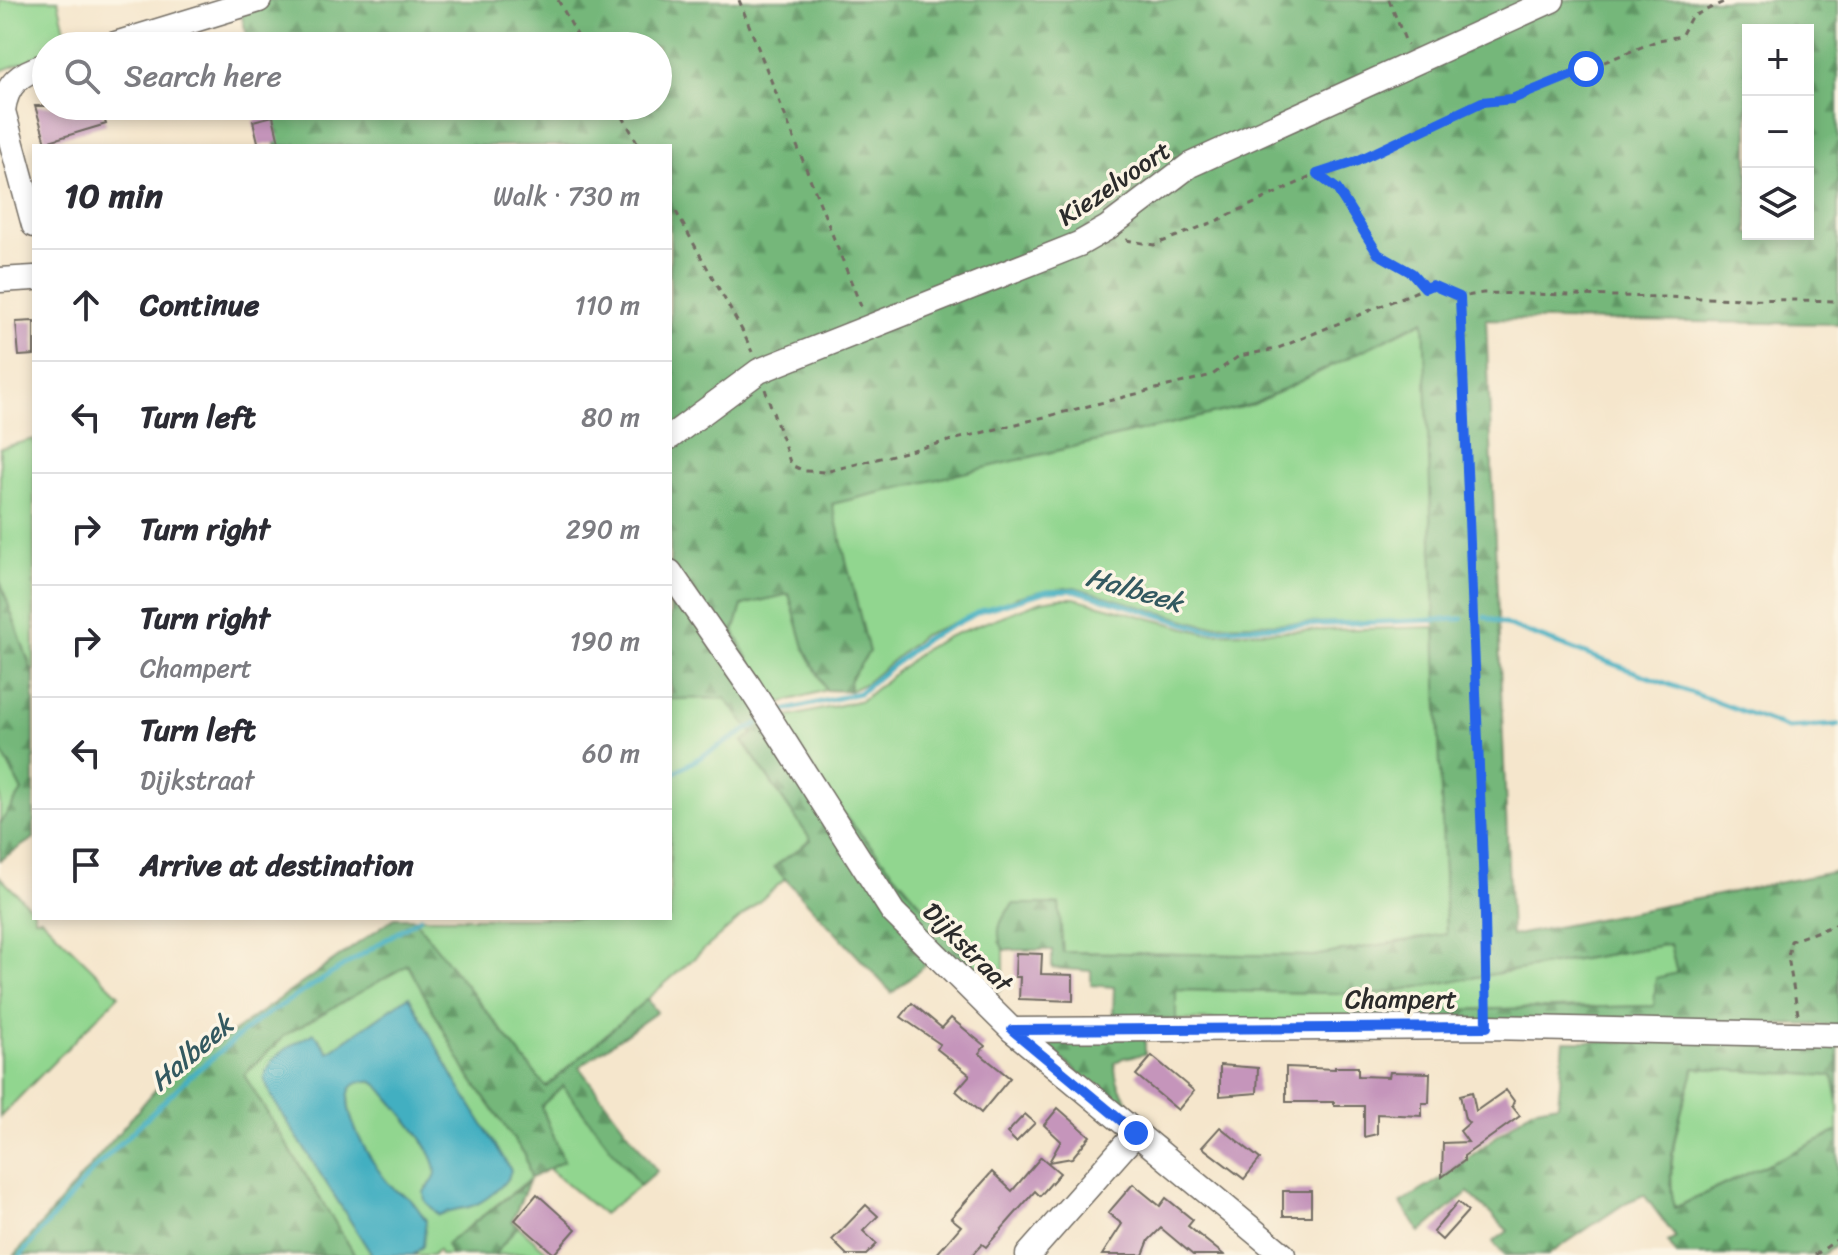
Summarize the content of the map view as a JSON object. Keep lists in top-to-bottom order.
{
  "streets": {
    "street": ["Kiezelvoort", "Dijkstraat", "Champert"]
  },
  "crossings": [
    ["Dijkstraat", "Champert"]
  ],
  "water": ["Halbeek"],
  "page": {
    "map_buttons": ["+", "−"],
    "search": "Search here",
    "heading": ["10 min", "Walk · 730 m"],
    "list": [
      ["Continue", "110 m"],
      ["Turn left", "80 m"],
      ["Turn right", "290 m"],
      ["Turn right", "Champert", "190 m"],
      ["Turn left", "Dijkstraat", "60 m"],
      "Arrive at destination"
    ]
  }
}
